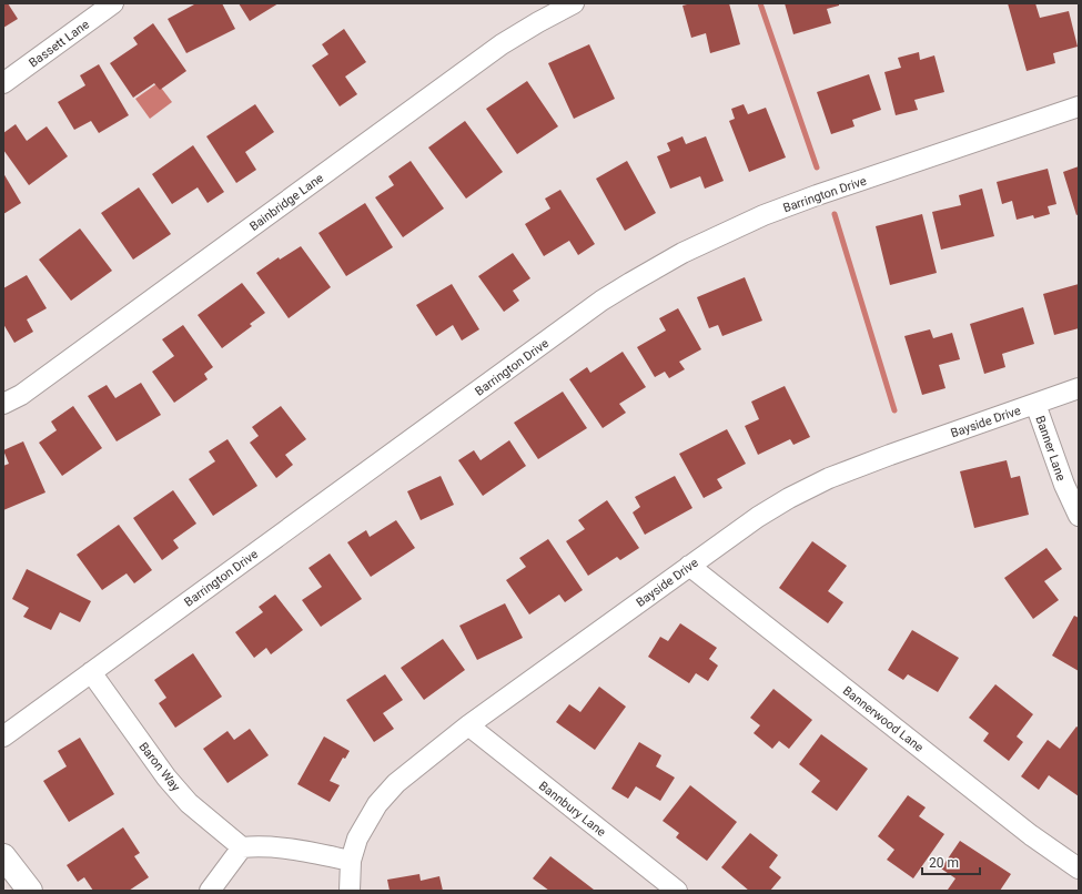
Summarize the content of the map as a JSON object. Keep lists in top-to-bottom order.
{
  "streets": {
    "street": [
      "Bassett Lane",
      "Barrington Drive",
      "Bainbridge Lane",
      "Bayside Drive",
      "Banner Lane",
      "Bannerwood Lane",
      "Baron Way",
      "Bannbury Lane"
    ]
  },
  "crossings": [
    ["Barrington Drive", "Baron Way"],
    ["Bayside Drive", "Banner Lane"],
    ["Bayside Drive", "Bannerwood Lane"],
    ["Bayside Drive", "Bannbury Lane"]
  ],
  "scale_bar": "20 m"
}
